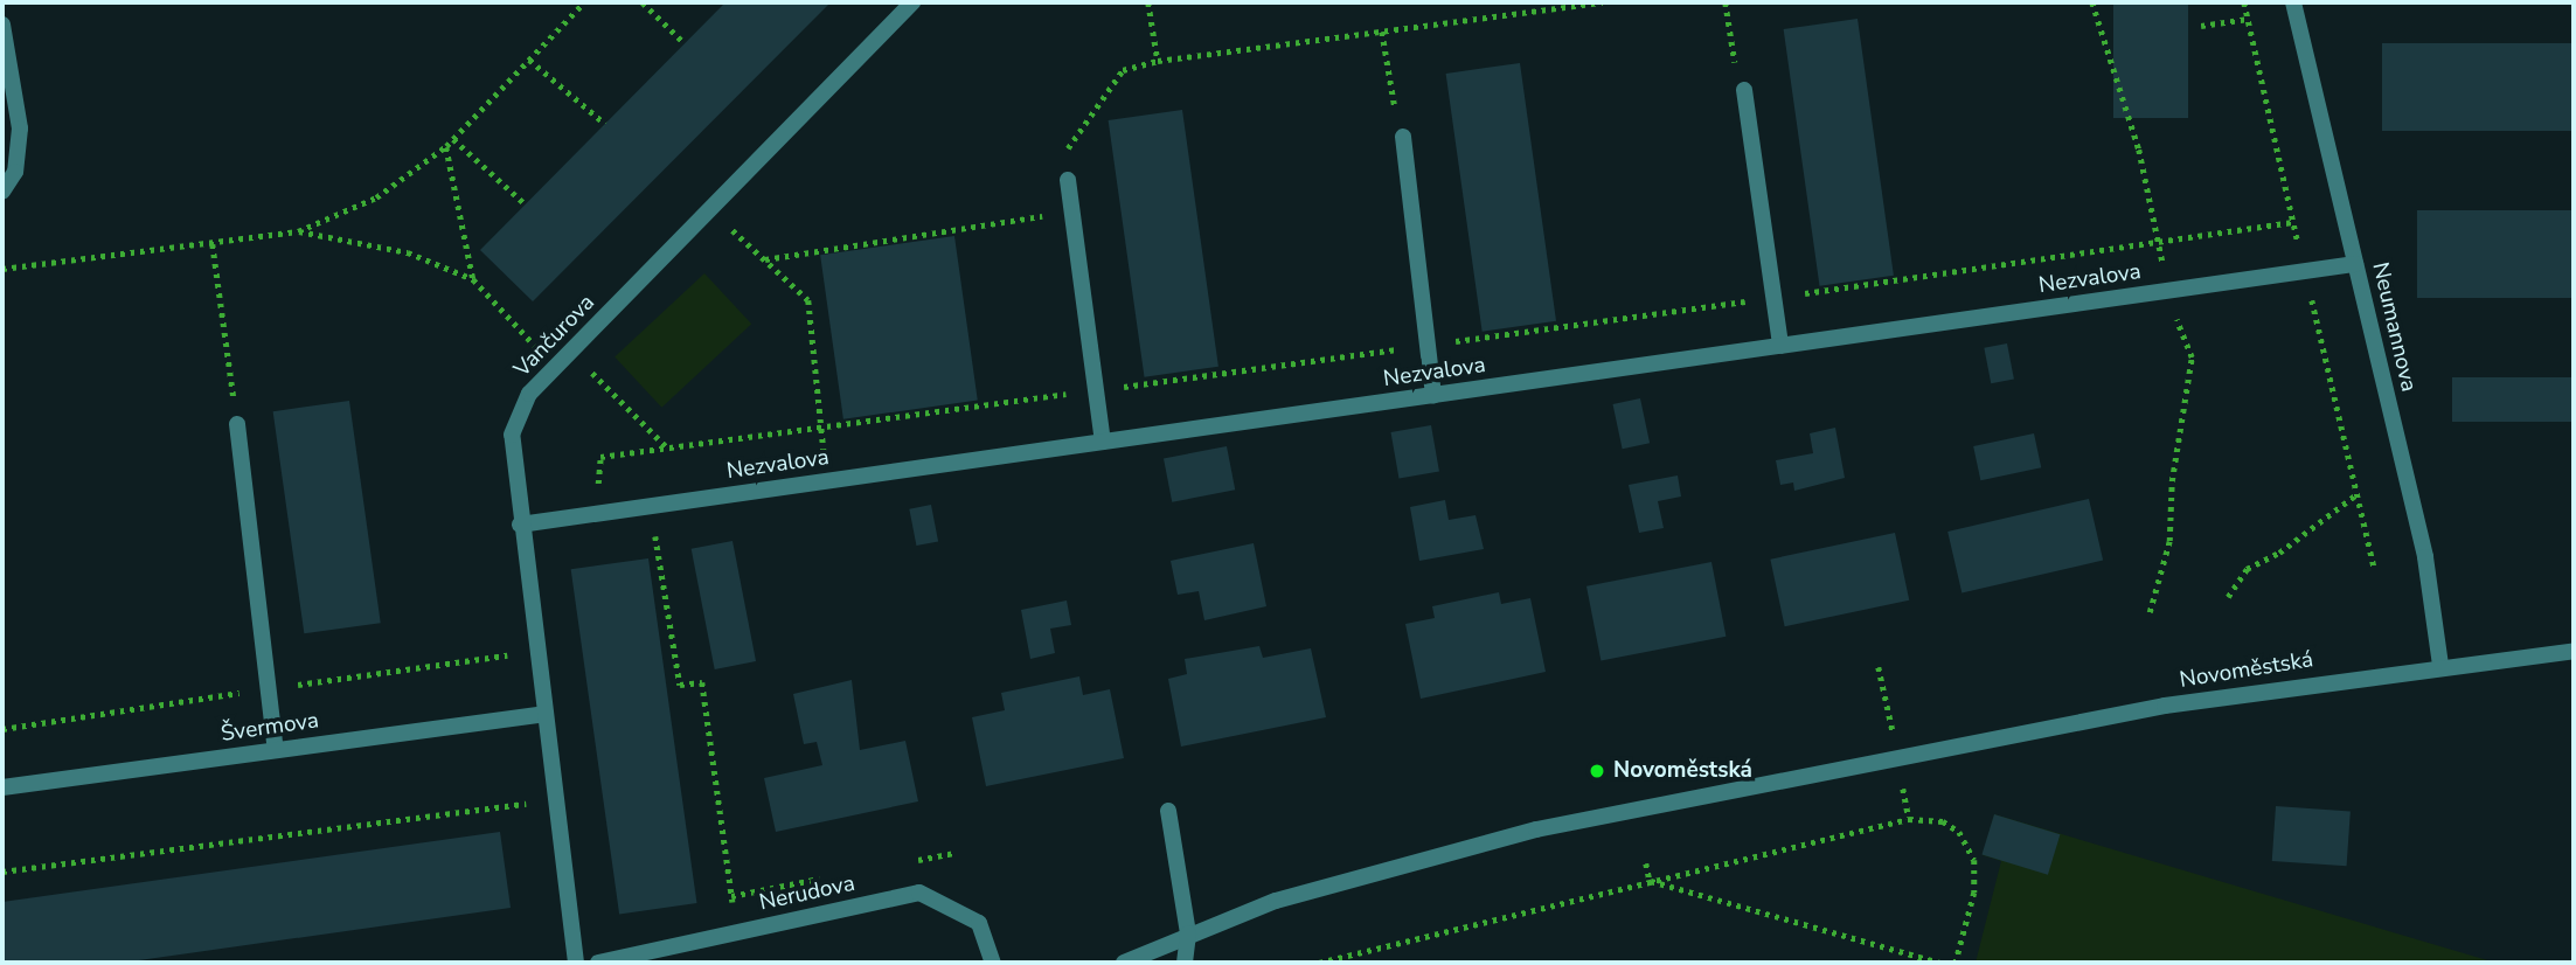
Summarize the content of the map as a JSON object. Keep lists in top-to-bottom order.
{
  "streets": {
    "street": [
      "Nezvalova",
      "Neumannova",
      "Vančurova",
      "Novoměstská",
      "Švermova",
      "Nerudova"
    ]
  },
  "crossings": [
    ["Nezvalova", "Neumannova"],
    ["Nezvalova", "Vančurova"],
    ["Neumannova", "Novoměstská"],
    ["Vančurova", "Švermova"]
  ],
  "places": ["Novoměstská"]
}
